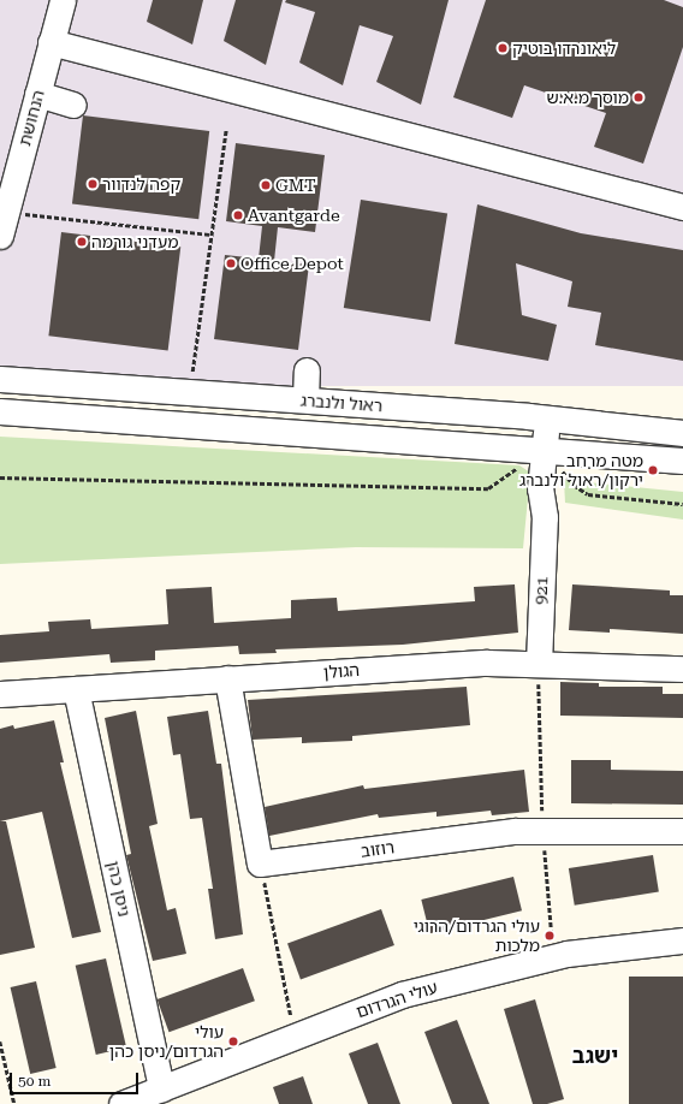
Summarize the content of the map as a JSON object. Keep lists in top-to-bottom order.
{
  "streets": {
    "street": [
      "הנחושת",
      "ראול ולנברג",
      "921",
      "הגולן",
      "רוזוב",
      "ניסן כהן",
      "עולי הגרדום"
    ]
  },
  "crossings": [
    ["ראול ולנברג", "921"],
    ["921", "הגולן"],
    ["הגולן", "ניסן כהן"],
    ["ניסן כהן", "עולי הגרדום"]
  ],
  "districts": ["ישגב"],
  "places": [
    "ליאונרדו בוטיק",
    "מוסך מ.א.ש",
    "קפה לנדוור",
    "GMT",
    "Avantgarde",
    "מעדני גורמה",
    "Office Depot",
    "מטה מרחב ירקון/ראול ולנברג",
    "עולי הגרדום/הרוגי מלכות",
    "עולי הגרדום/ניסן כהן"
  ],
  "scale_bar": "50 m"
}
